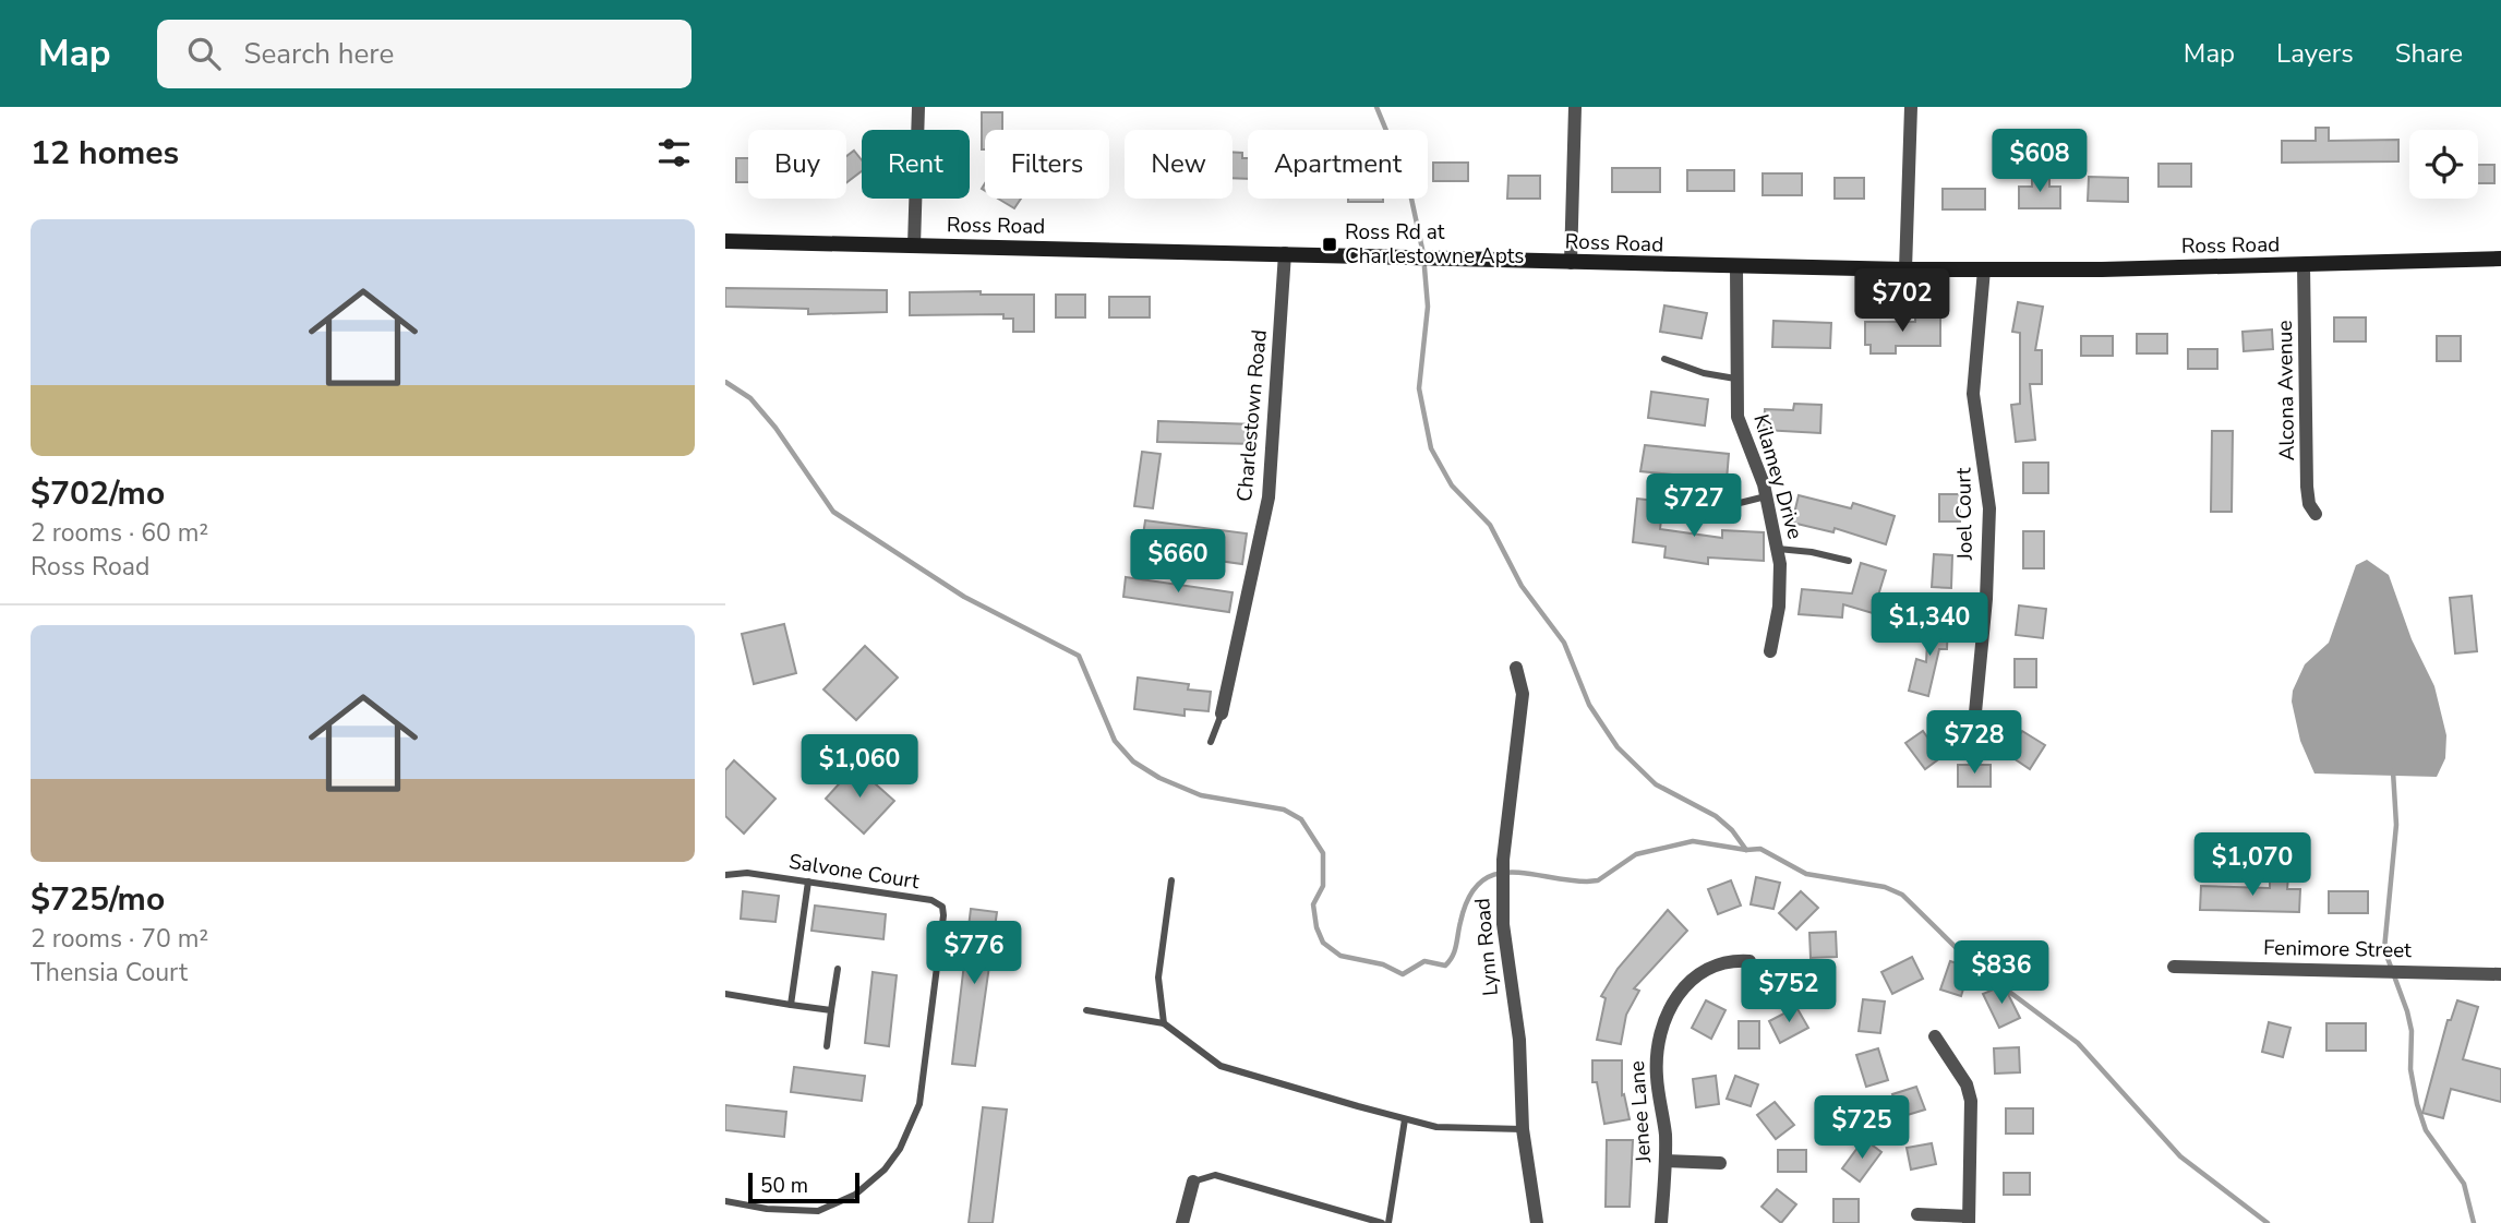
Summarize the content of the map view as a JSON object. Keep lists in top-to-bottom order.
{
  "streets": {
    "street": [
      "Ross Road",
      "Alcona Avenue",
      "Charlestown Road",
      "Kilamey Drive",
      "Joel Court",
      "Lynn Road",
      "Fenimore Street",
      "Jenee Lane"
    ],
    "lane": ["Salvone Court"]
  },
  "crossings": [
    ["Ross Road", "Alcona Avenue"],
    ["Ross Road", "Charlestown Road"],
    ["Ross Road", "Kilamey Drive"],
    ["Ross Road", "Joel Court"]
  ],
  "places": {
    "transit": ["Ross Rd at Charlestowne Apts"]
  },
  "scale_bar": "50 m",
  "page": {
    "header": "Map",
    "search": "Search here",
    "nav": ["Map", "Layers", "Share"],
    "heading": "12 homes",
    "price": [
      "$608",
      "$702",
      "$727",
      "$660",
      "$1,340",
      "$728",
      "$1,060",
      "$1,070",
      "$776",
      "$836",
      "$752",
      "$725"
    ],
    "chip": [
      "Buy",
      "Rent",
      "Filters",
      "New",
      "Apartment"
    ],
    "list": [
      {
        "name": "$702/mo",
        "note": "2 rooms · 60 m² · Ross Road"
      },
      {
        "name": "$725/mo",
        "note": "2 rooms · 70 m² · Thensia Court"
      }
    ],
    "scale": "50 m"
  }
}
